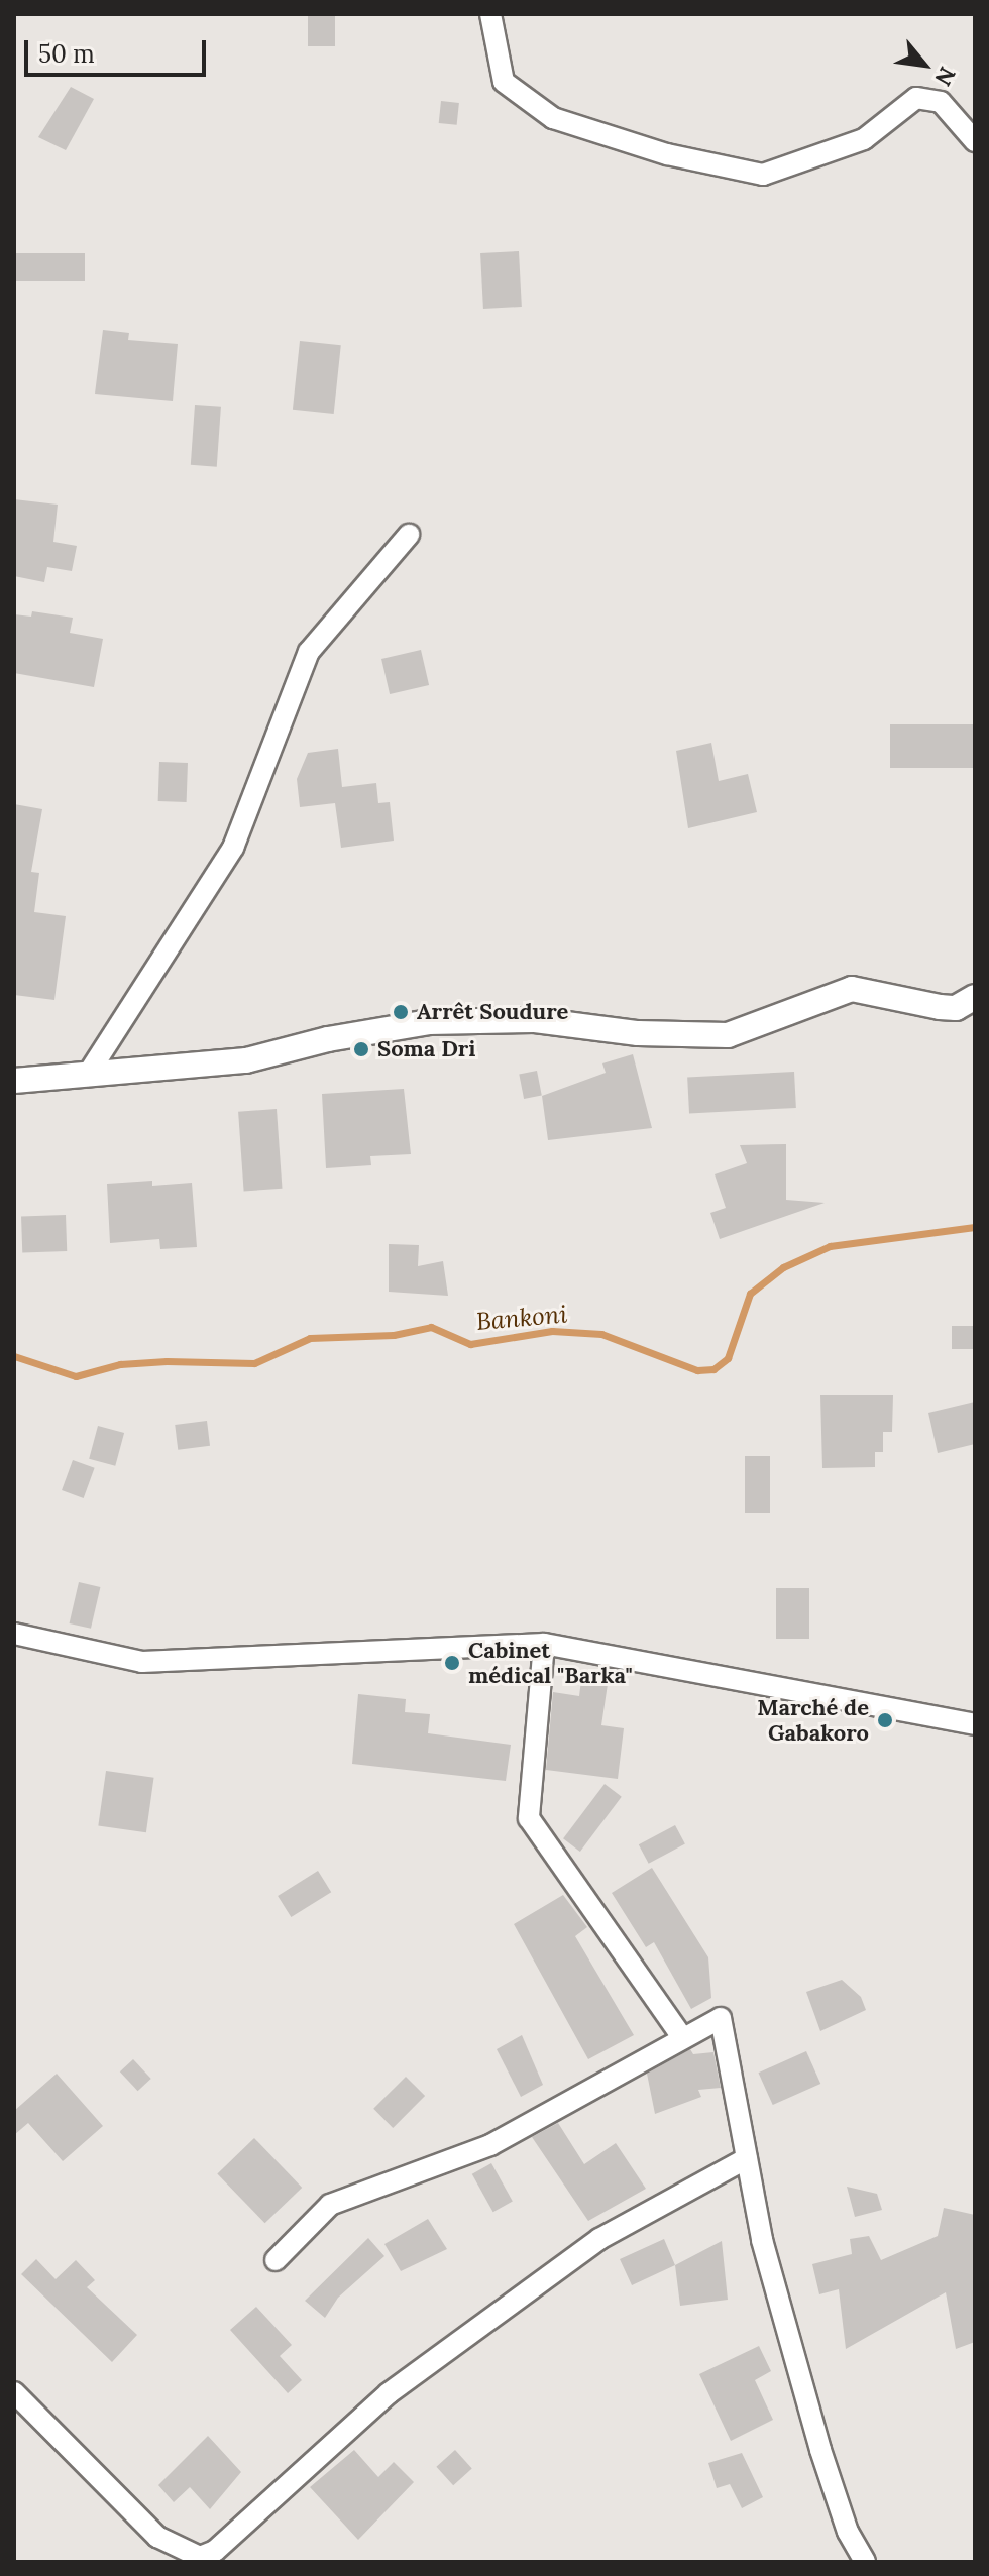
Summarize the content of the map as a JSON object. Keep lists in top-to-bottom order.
{
  "water": ["Bankoni"],
  "places": [
    "Arrêt Soudure",
    "Soma Dri",
    "Cabinet médical \"Barka\"",
    "Marché de Gabakoro"
  ],
  "scale_bar": "50 m",
  "north": "bottom right"
}
